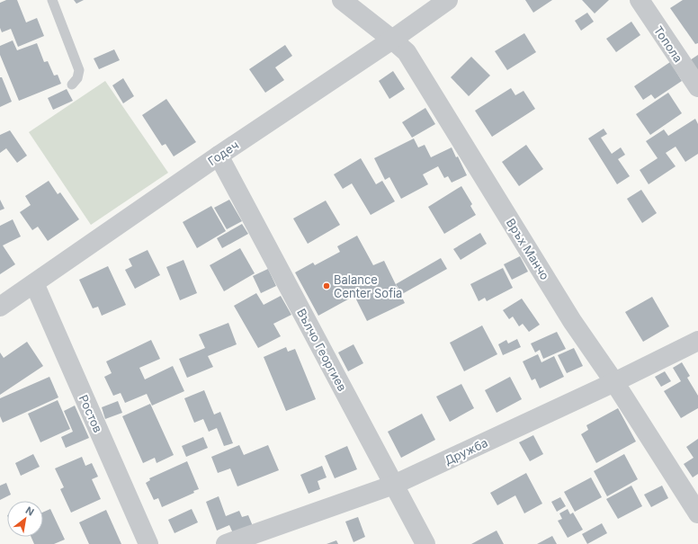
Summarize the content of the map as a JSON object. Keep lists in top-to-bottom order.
{
  "streets": {
    "street": [
      "Топола",
      "Годеч",
      "Връх Манчо",
      "Вълчо Георгиев",
      "Ростов",
      "Дружба"
    ]
  },
  "crossings": [
    ["Годеч", "Връх Манчо"],
    ["Годеч", "Вълчо Георгиев"],
    ["Годеч", "Ростов"],
    ["Връх Манчо", "Дружба"],
    ["Вълчо Георгиев", "Дружба"]
  ],
  "places": ["Balance Center Sofia"],
  "north": "top right"
}
